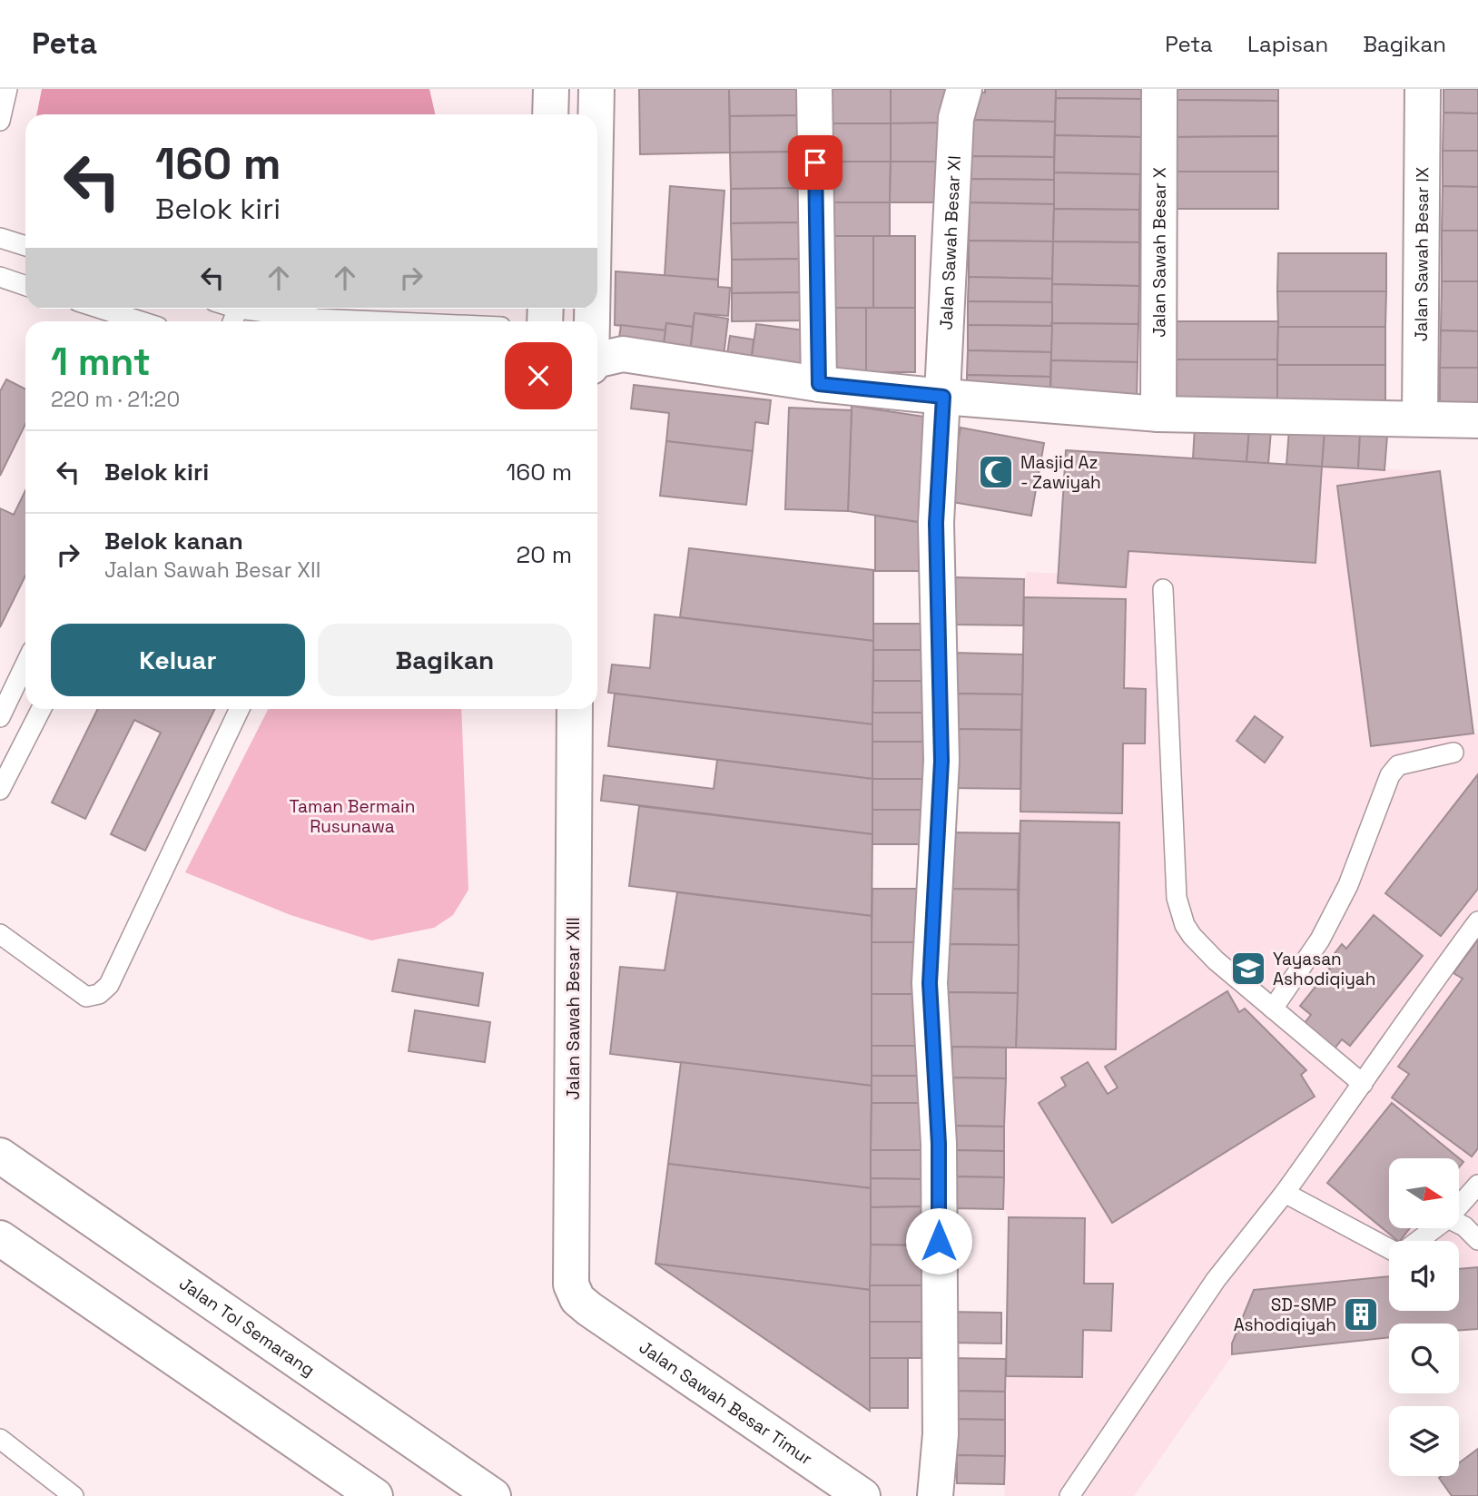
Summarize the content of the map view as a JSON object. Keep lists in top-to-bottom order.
{
  "streets": {
    "main road": [
      "Jalan Sawah Besar XI",
      "Jalan Sawah Besar X",
      "Jalan Sawah Besar IX",
      "Jalan Sawah Besar XIII",
      "Jalan Tol Semarang",
      "Jalan Sawah Besar Timur"
    ]
  },
  "crossings": [
    ["Jalan Sawah Besar XIII", "Jalan Sawah Besar Timur"]
  ],
  "parks": ["Taman Bermain Rusunawa"],
  "places": {
    "mosque": ["Masjid Az - Zawiyah"],
    "school or university": ["Yayasan Ashodiqiyah"],
    "building": ["SD-SMP Ashodiqiyah"]
  },
  "north": "right",
  "page": {
    "header": "Peta",
    "nav": ["Peta", "Lapisan", "Bagikan"],
    "turn": ["160 m", "Belok kiri"],
    "heading": ["1 mnt", "220 m · 21:20"],
    "list": [
      {
        "name": "Belok kiri",
        "value": "160 m"
      },
      {
        "name": "Belok kanan",
        "note": "Jalan Sawah Besar XII",
        "value": "20 m"
      }
    ],
    "buttons": ["Keluar", "Bagikan"]
  }
}
